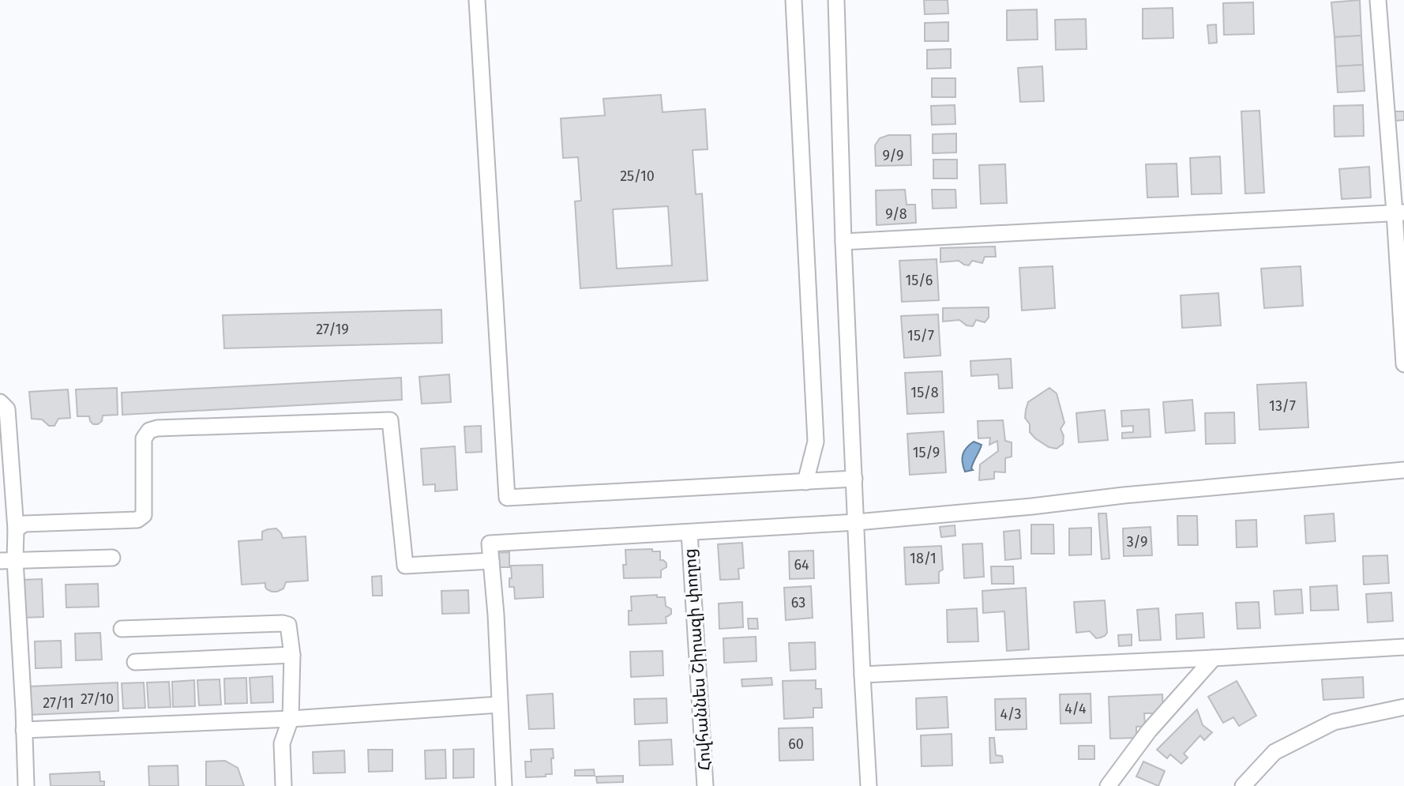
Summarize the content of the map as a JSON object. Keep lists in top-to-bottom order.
{
  "streets": {
    "street": ["Հովհաննես Շիրազի փողոց"]
  },
  "house_numbers": [
    "9/9",
    "25/10",
    "9/8",
    "15/6",
    "27/19",
    "15/7",
    "15/8",
    "13/7",
    "15/9",
    "3/9",
    "18/1",
    "64",
    "63",
    "27/10",
    "27/11",
    "4/4",
    "4/3",
    "60"
  ]
}
